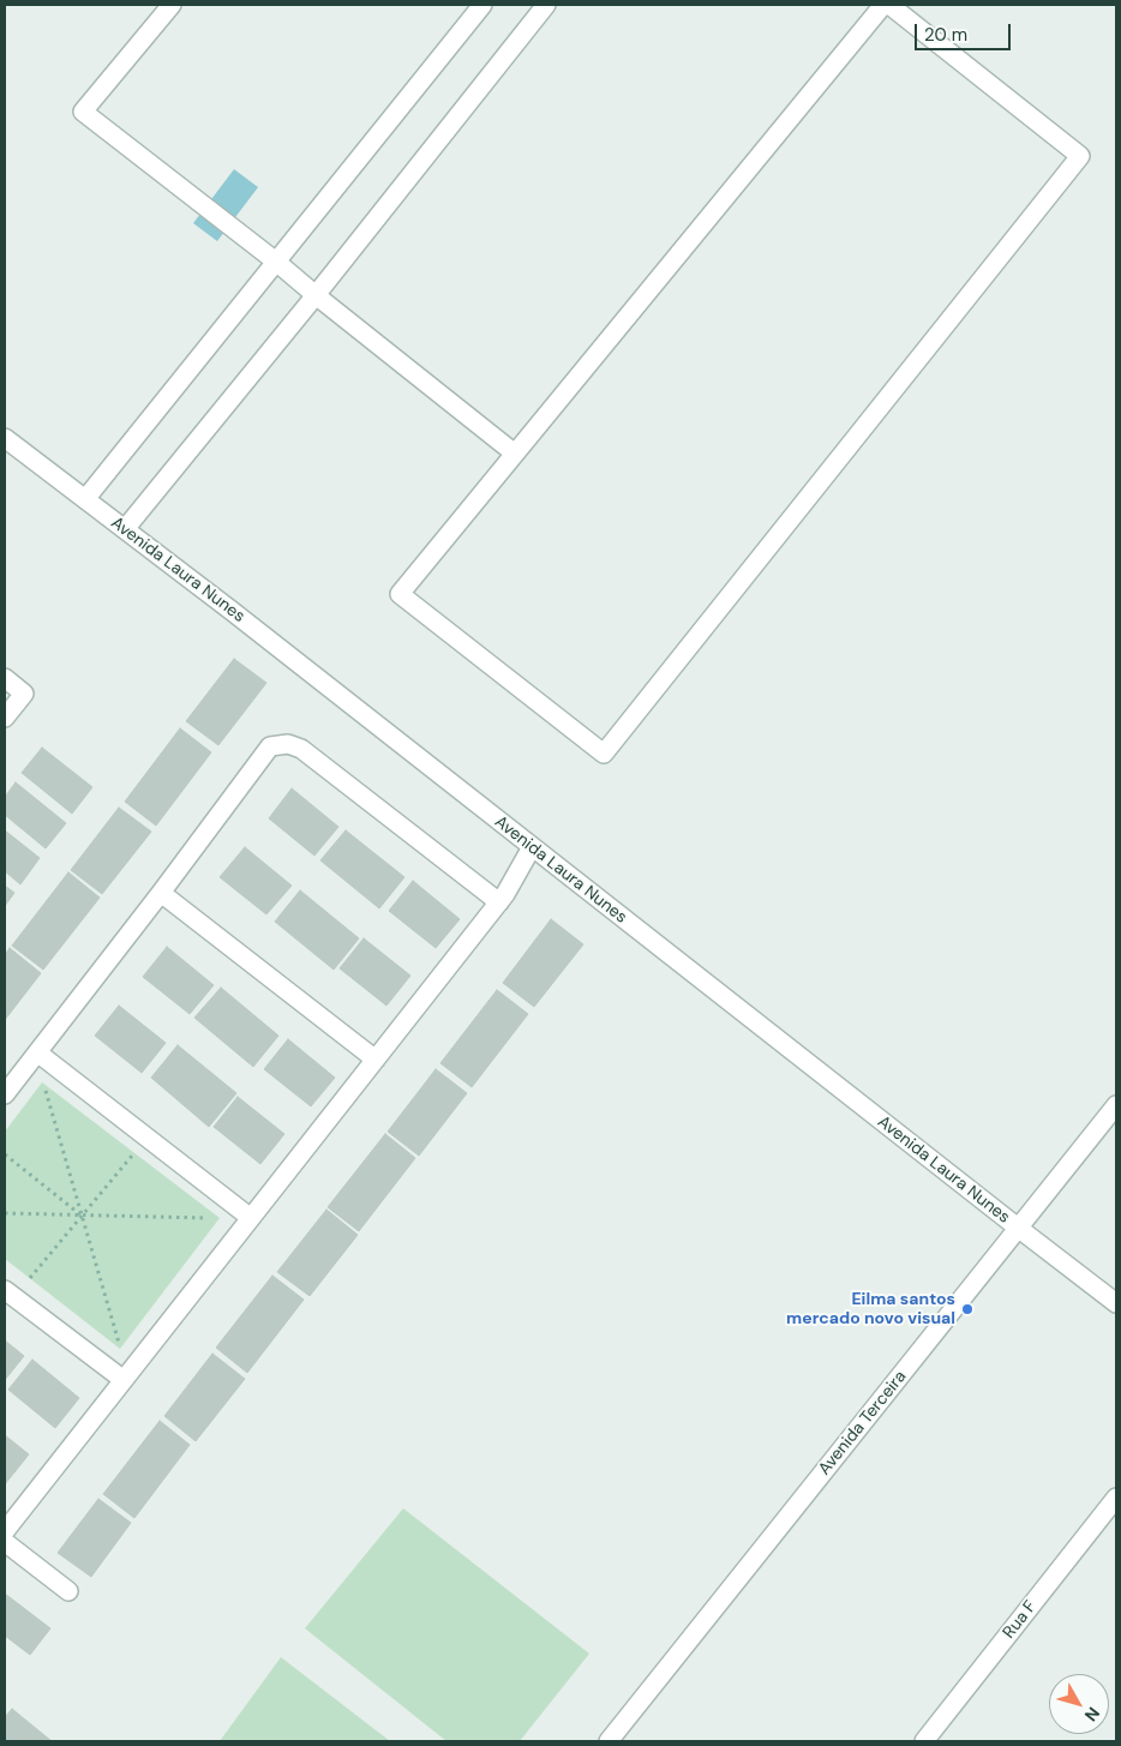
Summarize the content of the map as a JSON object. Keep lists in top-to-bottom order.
{
  "streets": {
    "street": ["Avenida Laura Nunes", "Avenida Terceira", "Rua F"]
  },
  "crossings": [
    ["Avenida Laura Nunes", "Avenida Terceira"]
  ],
  "places": ["Eilma santos mercado novo visual"],
  "scale_bar": "20 m",
  "north": "bottom right"
}
